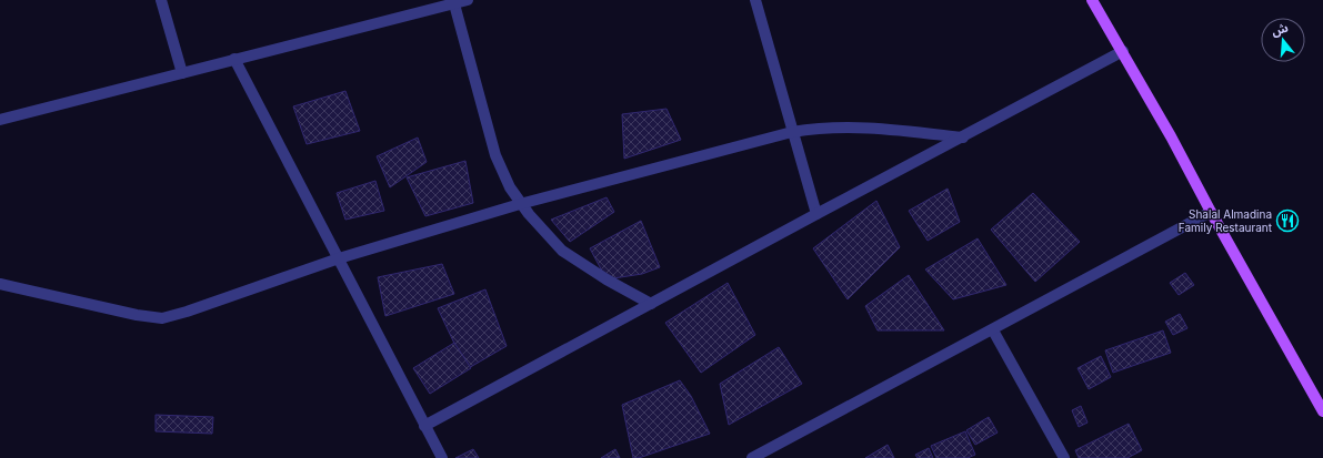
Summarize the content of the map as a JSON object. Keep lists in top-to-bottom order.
{
  "places": {
    "restaurant": ["Shalal Almadina Family Restaurant"]
  },
  "north": "top"
}
